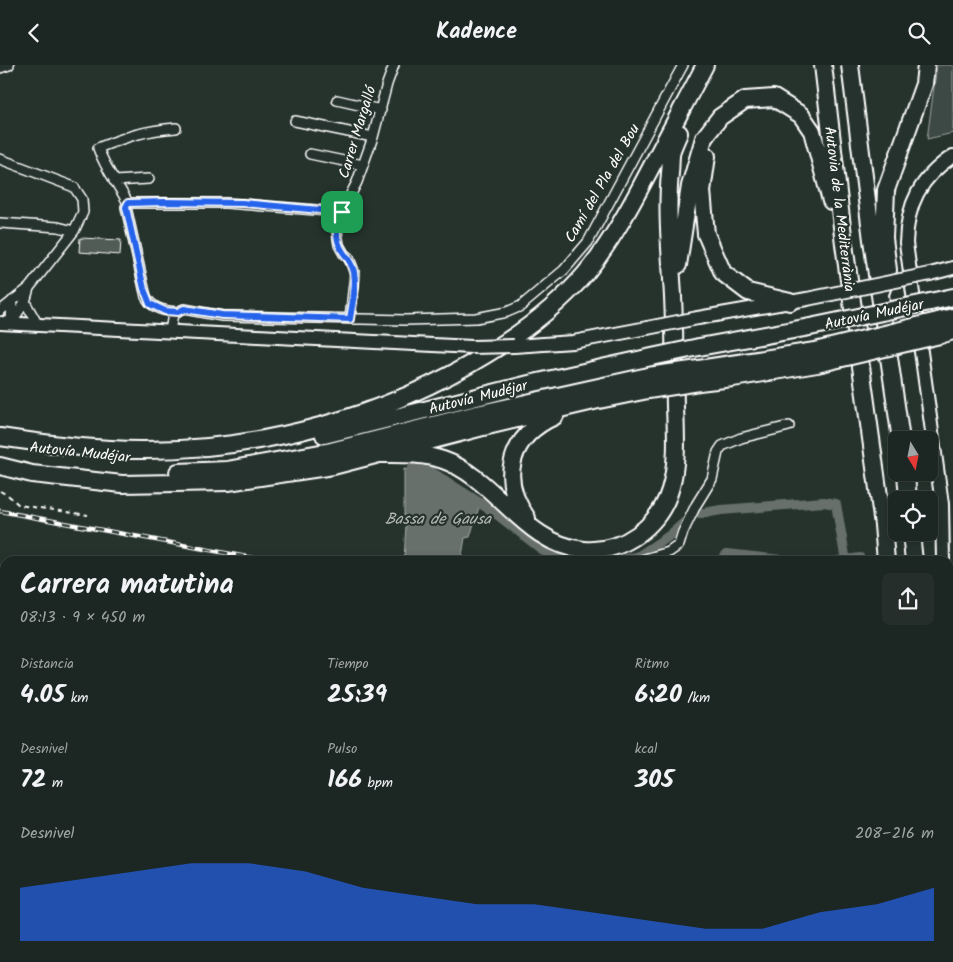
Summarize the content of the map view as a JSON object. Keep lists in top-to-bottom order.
{
  "streets": {
    "highway": ["Autovia de la Mediterrània", "Autovía Mudéjar"],
    "street": ["Carrer Margalló", "Camí del Pla del Bou"]
  },
  "crossings": [
    ["Carrer Margalló", "Camí del Pla del Bou"]
  ],
  "water": ["Bassa de Gausa"],
  "north": "bottom",
  "page": {
    "header": "Kadence",
    "heading": ["Carrera matutina", "08:13 · 9 × 450 m"],
    "stats": [
      ["Distancia", "4.05 km"],
      ["Tiempo", "25:39"],
      ["Ritmo", "6:20 /km"],
      ["Desnivel", "72 m"],
      ["Pulso", "166 bpm"],
      ["kcal", "305"]
    ],
    "chart": ["Desnivel", "208–216 m"]
  }
}
